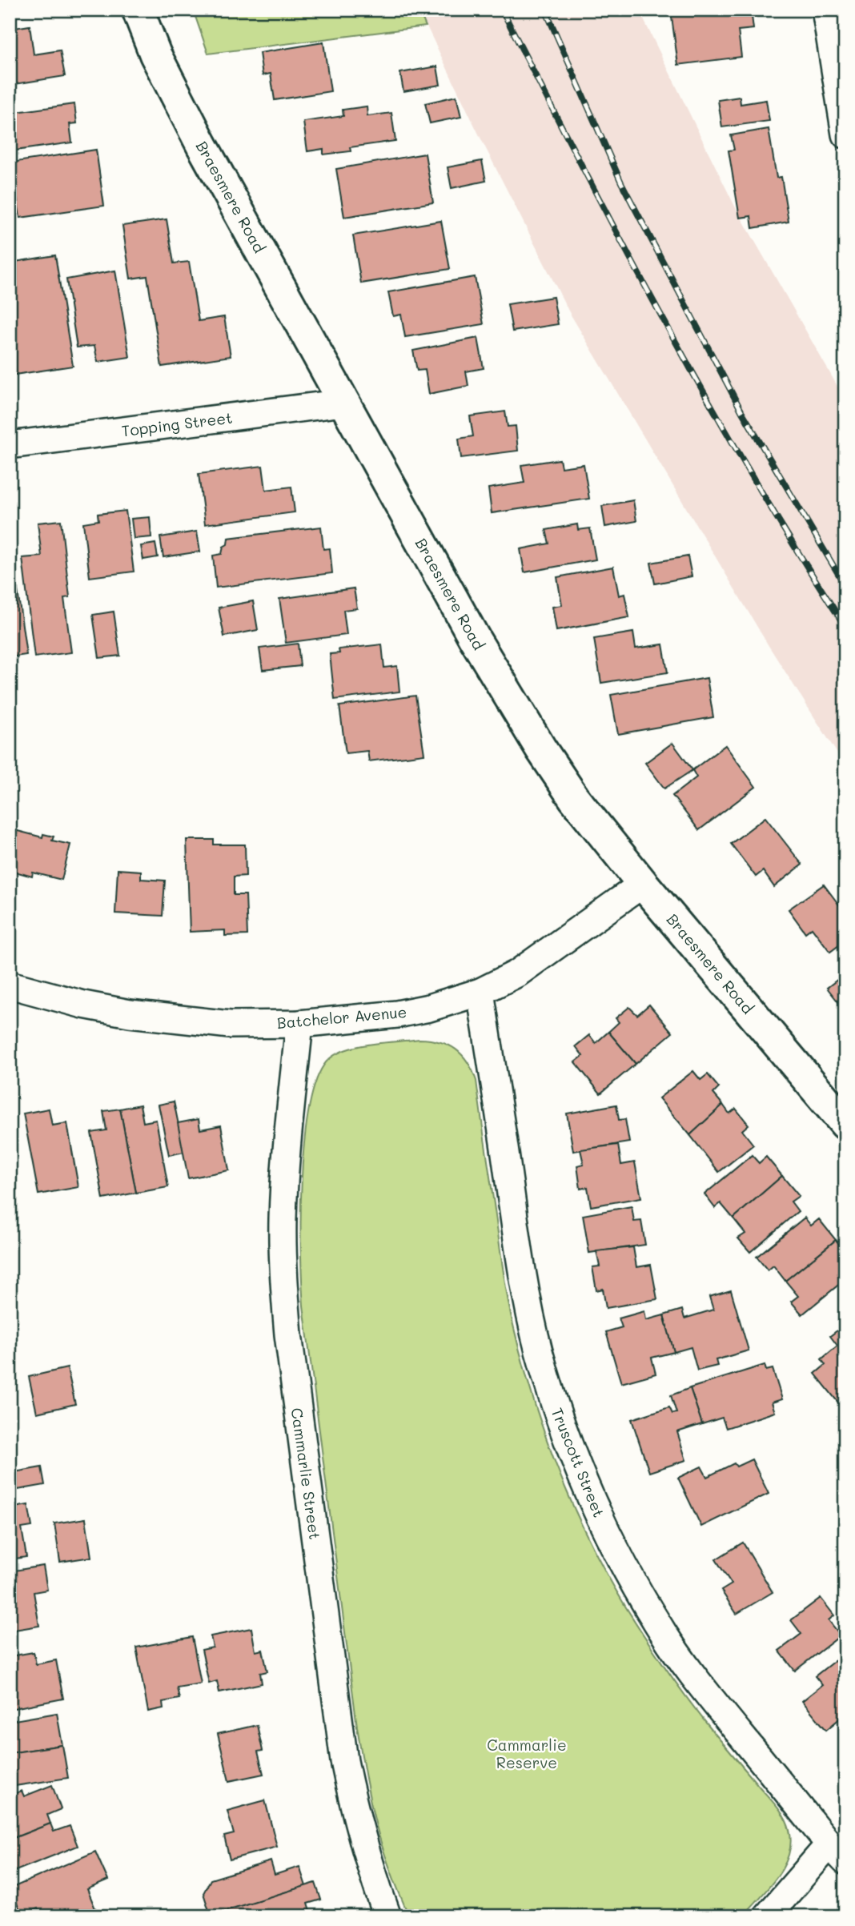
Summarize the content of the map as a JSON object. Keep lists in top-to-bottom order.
{
  "streets": {
    "street": [
      "Braesmere Road",
      "Topping Street",
      "Batchelor Avenue",
      "Truscott Street",
      "Cammarlie Street"
    ]
  },
  "crossings": [
    ["Braesmere Road", "Topping Street"],
    ["Braesmere Road", "Batchelor Avenue"],
    ["Batchelor Avenue", "Truscott Street"],
    ["Batchelor Avenue", "Cammarlie Street"]
  ],
  "parks": ["Cammarlie Reserve"]
}
